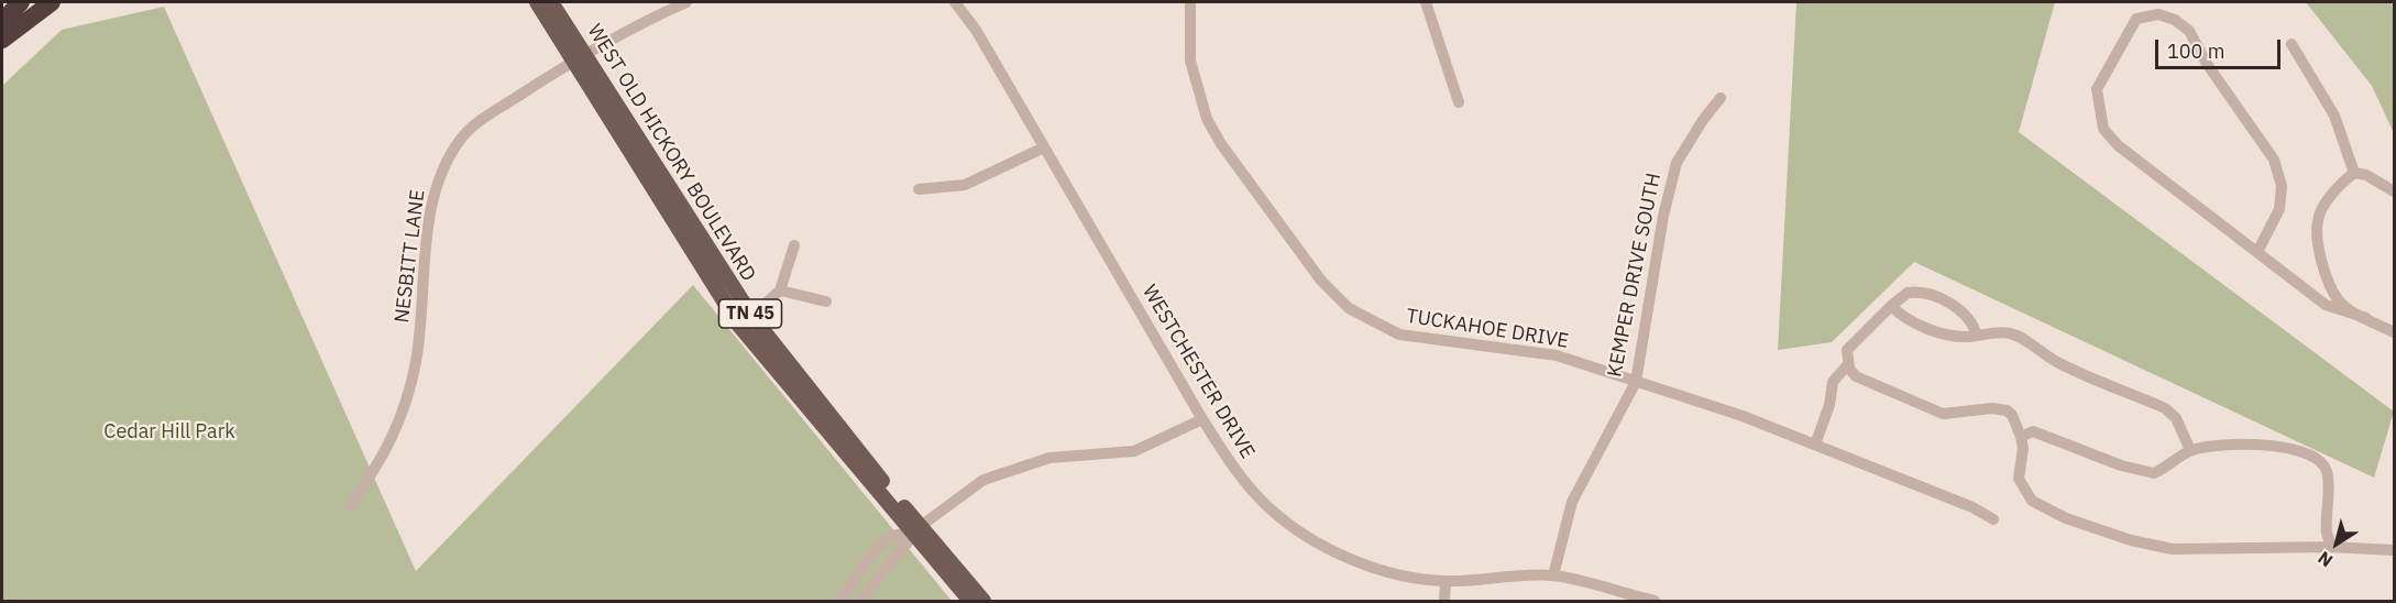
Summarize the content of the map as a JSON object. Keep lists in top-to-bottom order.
{
  "streets": {
    "main road": ["WEST OLD HICKORY BOULEVARD", "TN 45"],
    "street": [
      "NESBITT LANE",
      "KEMPER DRIVE SOUTH",
      "TUCKAHOE DRIVE",
      "WESTCHESTER DRIVE"
    ]
  },
  "crossings": [
    ["WEST OLD HICKORY BOULEVARD", "NESBITT LANE"],
    ["KEMPER DRIVE SOUTH", "TUCKAHOE DRIVE"],
    ["KEMPER DRIVE SOUTH", "WESTCHESTER DRIVE"]
  ],
  "parks": ["Cedar Hill Park"],
  "scale_bar": "100 m",
  "north": "bottom left"
}
